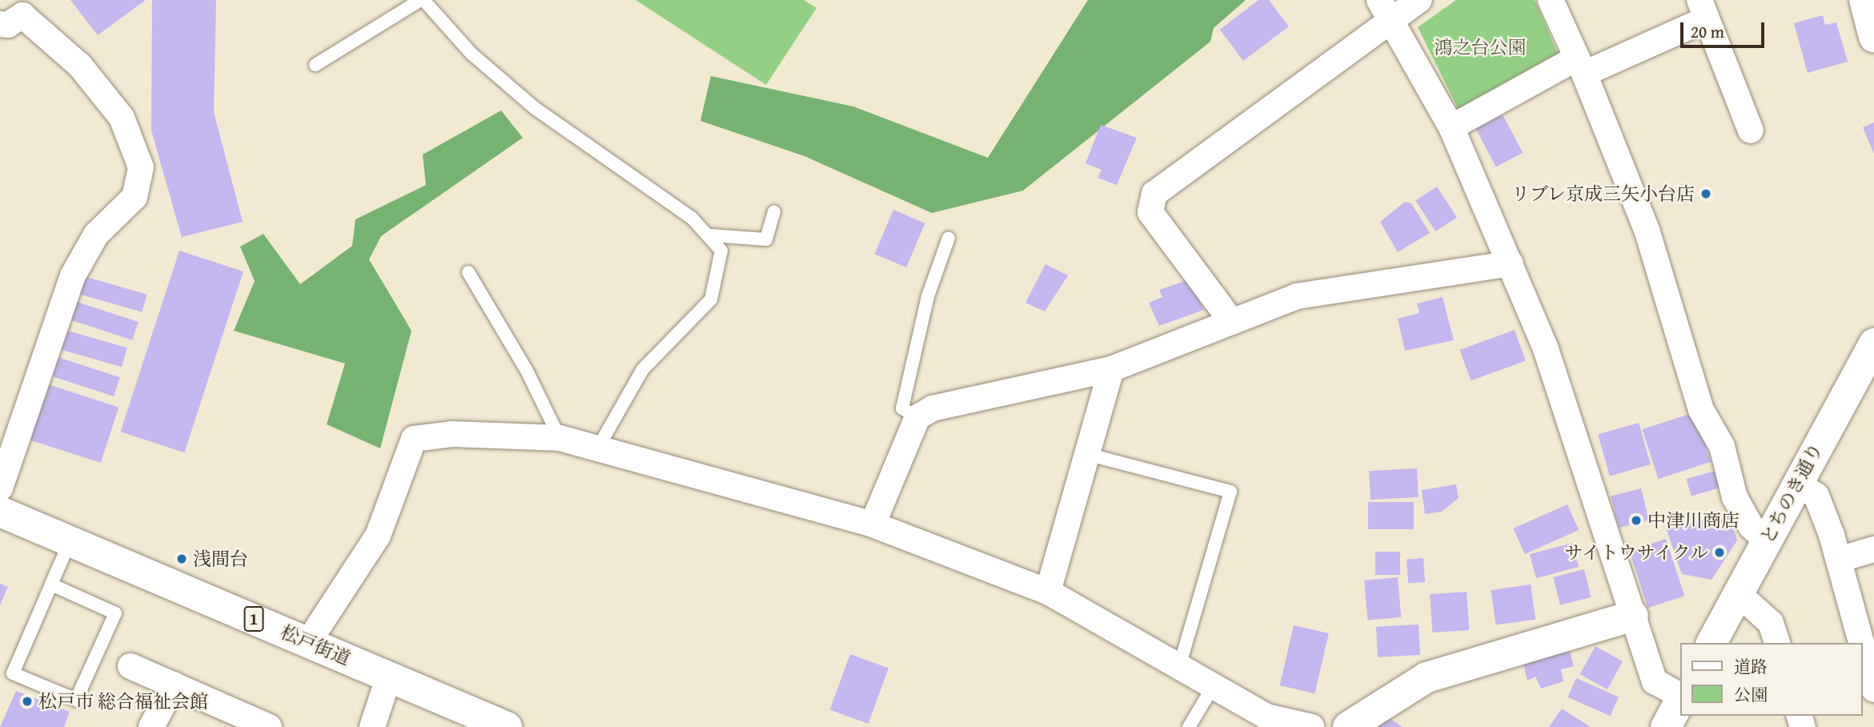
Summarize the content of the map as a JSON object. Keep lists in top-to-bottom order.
{
  "streets": {
    "street": ["とちのき通り", "1", "松戸街道"]
  },
  "parks": ["鴻之台公園"],
  "places": [
    "リブレ京成三矢小台店",
    "中津川商店",
    "サイトウサイクル",
    "浅間台",
    "松戸市 総合福祉会館"
  ],
  "legend": ["道路", "公園"],
  "scale_bar": "20 m"
}
